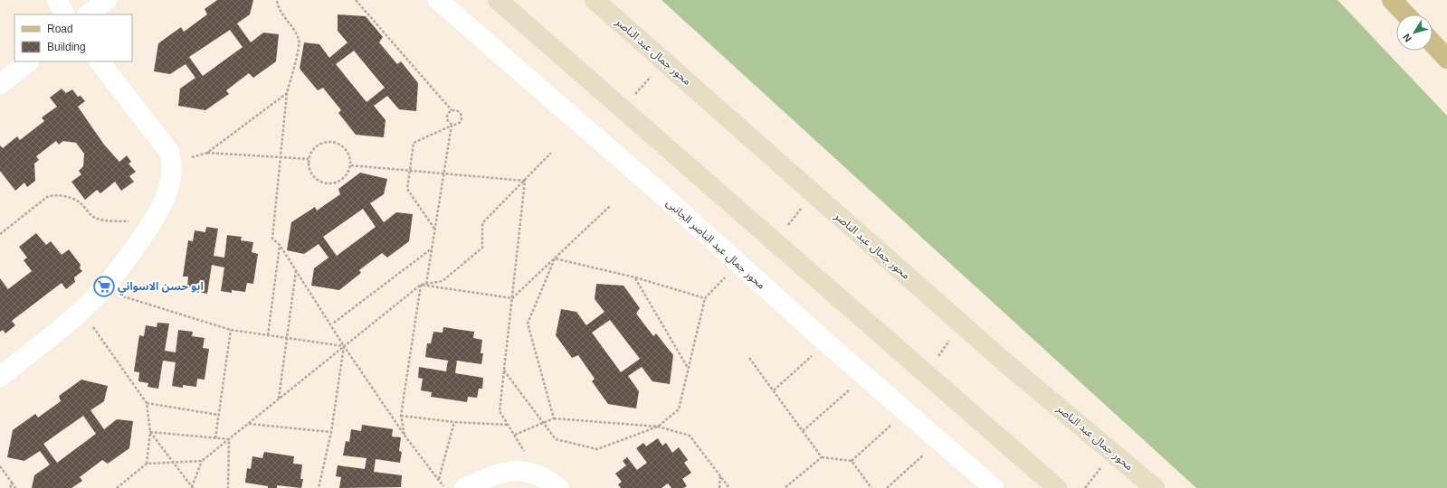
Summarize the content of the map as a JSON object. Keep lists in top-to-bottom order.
{
  "streets": {
    "main road": ["محور جمال عبد الناصر"],
    "street": ["محور جمال عبد الناصر الجانبى"]
  },
  "places": {
    "supermarket": ["ابو حسن الاسواني"]
  },
  "legend": ["Road", "Building"],
  "north": "bottom left"
}
